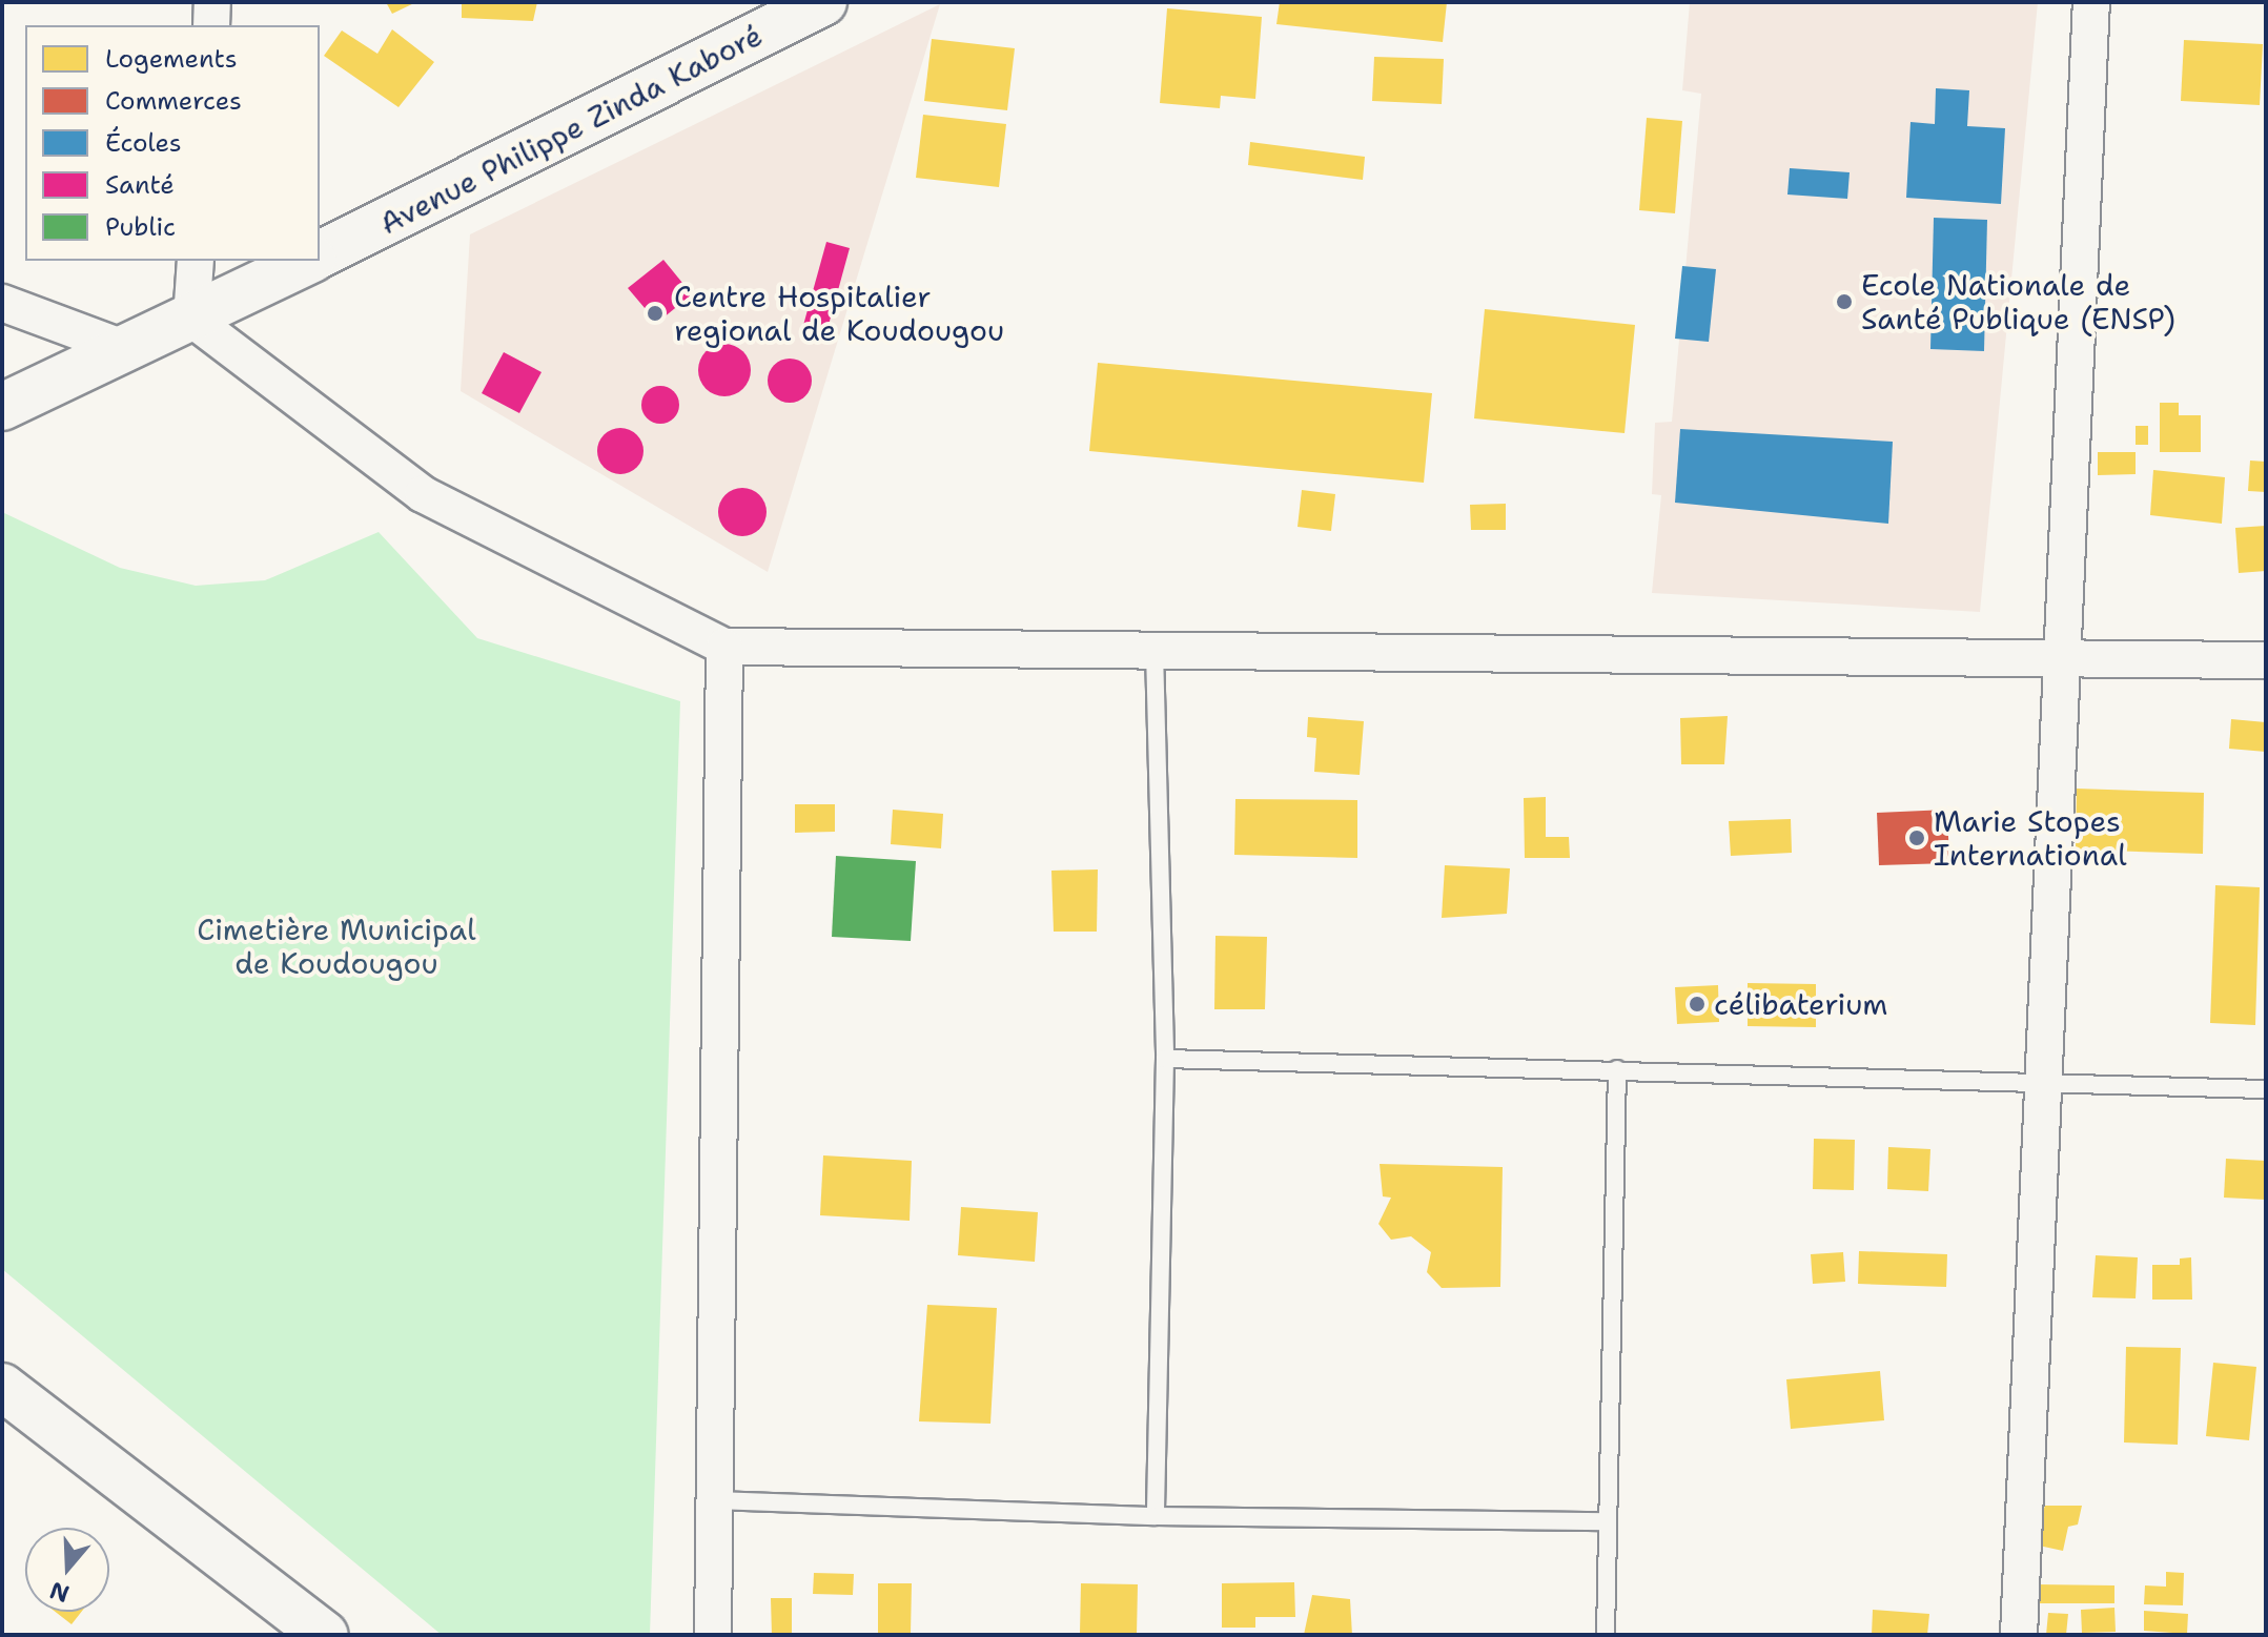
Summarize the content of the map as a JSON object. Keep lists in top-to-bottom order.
{
  "streets": {
    "main road": ["Avenue Philippe Zinda Kaboré"]
  },
  "parks": ["Cimetière Municipal de Koudougou"],
  "places": [
    "Ecole Nationale de Santé Publique (ENSP)",
    "Centre Hospitalier regional de Koudougou",
    "Marie Stopes International",
    "célibaterium"
  ],
  "legend": [
    "Logements",
    "Commerces",
    "Écoles",
    "Santé",
    "Public"
  ],
  "north": "bottom"
}
